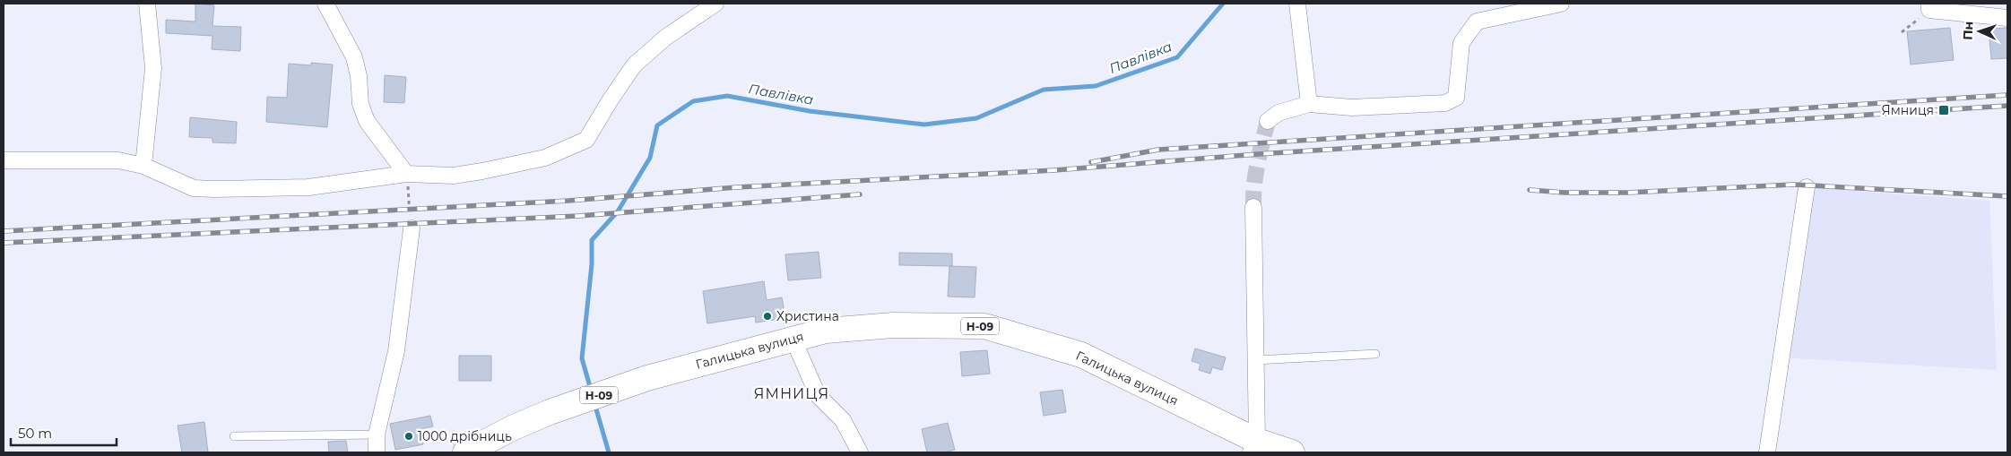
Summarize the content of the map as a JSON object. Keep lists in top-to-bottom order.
{
  "streets": {
    "main road": ["Н-09", "Галицька вулиця"]
  },
  "districts": ["ЯМНИЦЯ"],
  "water": ["Павлівка"],
  "places": {
    "transit": ["Ямниця"],
    "other": ["Христина", "1000 дрібниць"]
  },
  "scale_bar": "50 m",
  "north": "left"
}
